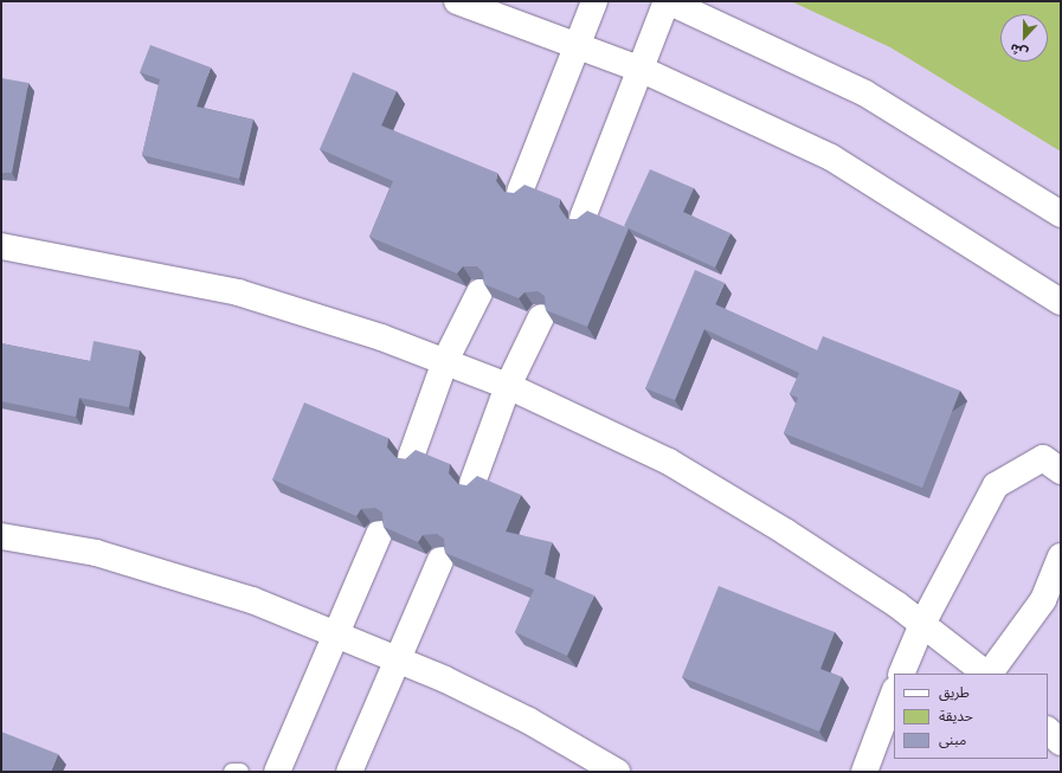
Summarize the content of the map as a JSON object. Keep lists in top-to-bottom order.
{
  "legend": ["طريق", "حديقة", "مبنى"],
  "north": "bottom"
}
